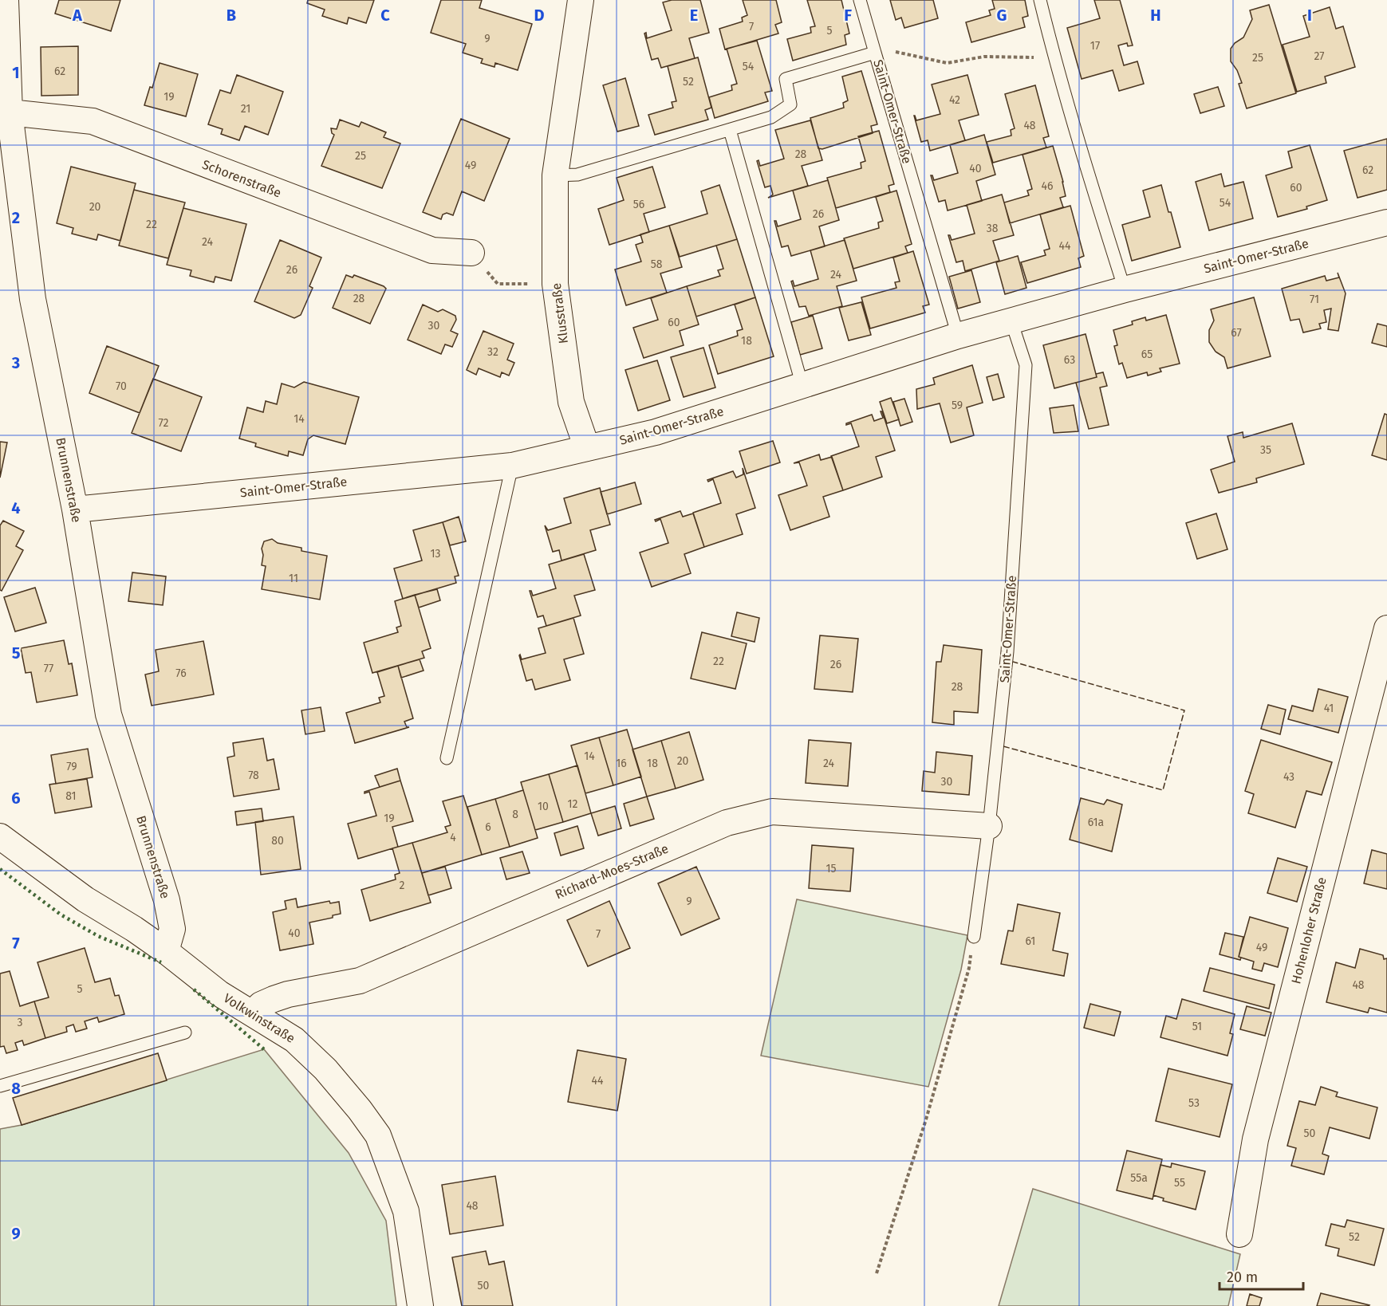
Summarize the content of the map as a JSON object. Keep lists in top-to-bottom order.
{
  "streets": {
    "street": [
      "Saint-Omer-Straße",
      "Schorenstraße",
      "Klusstraße",
      "Brunnenstraße",
      "Richard-Moes-Straße",
      "Hohenloher Straße",
      "Volkwinstraße"
    ]
  },
  "crossings": [
    ["Saint-Omer-Straße", "Klusstraße"],
    ["Saint-Omer-Straße", "Brunnenstraße"],
    ["Saint-Omer-Straße", "Richard-Moes-Straße"],
    ["Schorenstraße", "Brunnenstraße"],
    ["Brunnenstraße", "Volkwinstraße"],
    ["Richard-Moes-Straße", "Volkwinstraße"]
  ],
  "house_numbers": [
    "7",
    "5",
    "9",
    "17",
    "27",
    "25",
    "54",
    "62",
    "52",
    "19",
    "42",
    "21",
    "48",
    "28",
    "25",
    "49",
    "40",
    "62",
    "46",
    "60",
    "54",
    "56",
    "20",
    "26",
    "22",
    "38",
    "24",
    "44",
    "58",
    "26",
    "24",
    "28",
    "71",
    "60",
    "30",
    "67",
    "18",
    "32",
    "65",
    "63",
    "70",
    "59",
    "14",
    "72",
    "35",
    "13",
    "11",
    "22",
    "26",
    "77",
    "76",
    "28",
    "41",
    "14",
    "20",
    "16",
    "18",
    "24",
    "79",
    "78",
    "43",
    "30",
    "81",
    "12",
    "10",
    "8",
    "19",
    "61a",
    "6",
    "4",
    "80",
    "15",
    "2",
    "9",
    "40",
    "7",
    "61",
    "49",
    "48",
    "5",
    "3",
    "51",
    "44",
    "53",
    "50",
    "55a",
    "55",
    "48",
    "52",
    "50"
  ],
  "scale_bar": "20 m",
  "grid": {
    "columns": [
      "A",
      "B",
      "C",
      "D",
      "E",
      "F",
      "G",
      "H",
      "I"
    ],
    "rows": [
      "1",
      "2",
      "3",
      "4",
      "5",
      "6",
      "7",
      "8",
      "9"
    ]
  }
}
